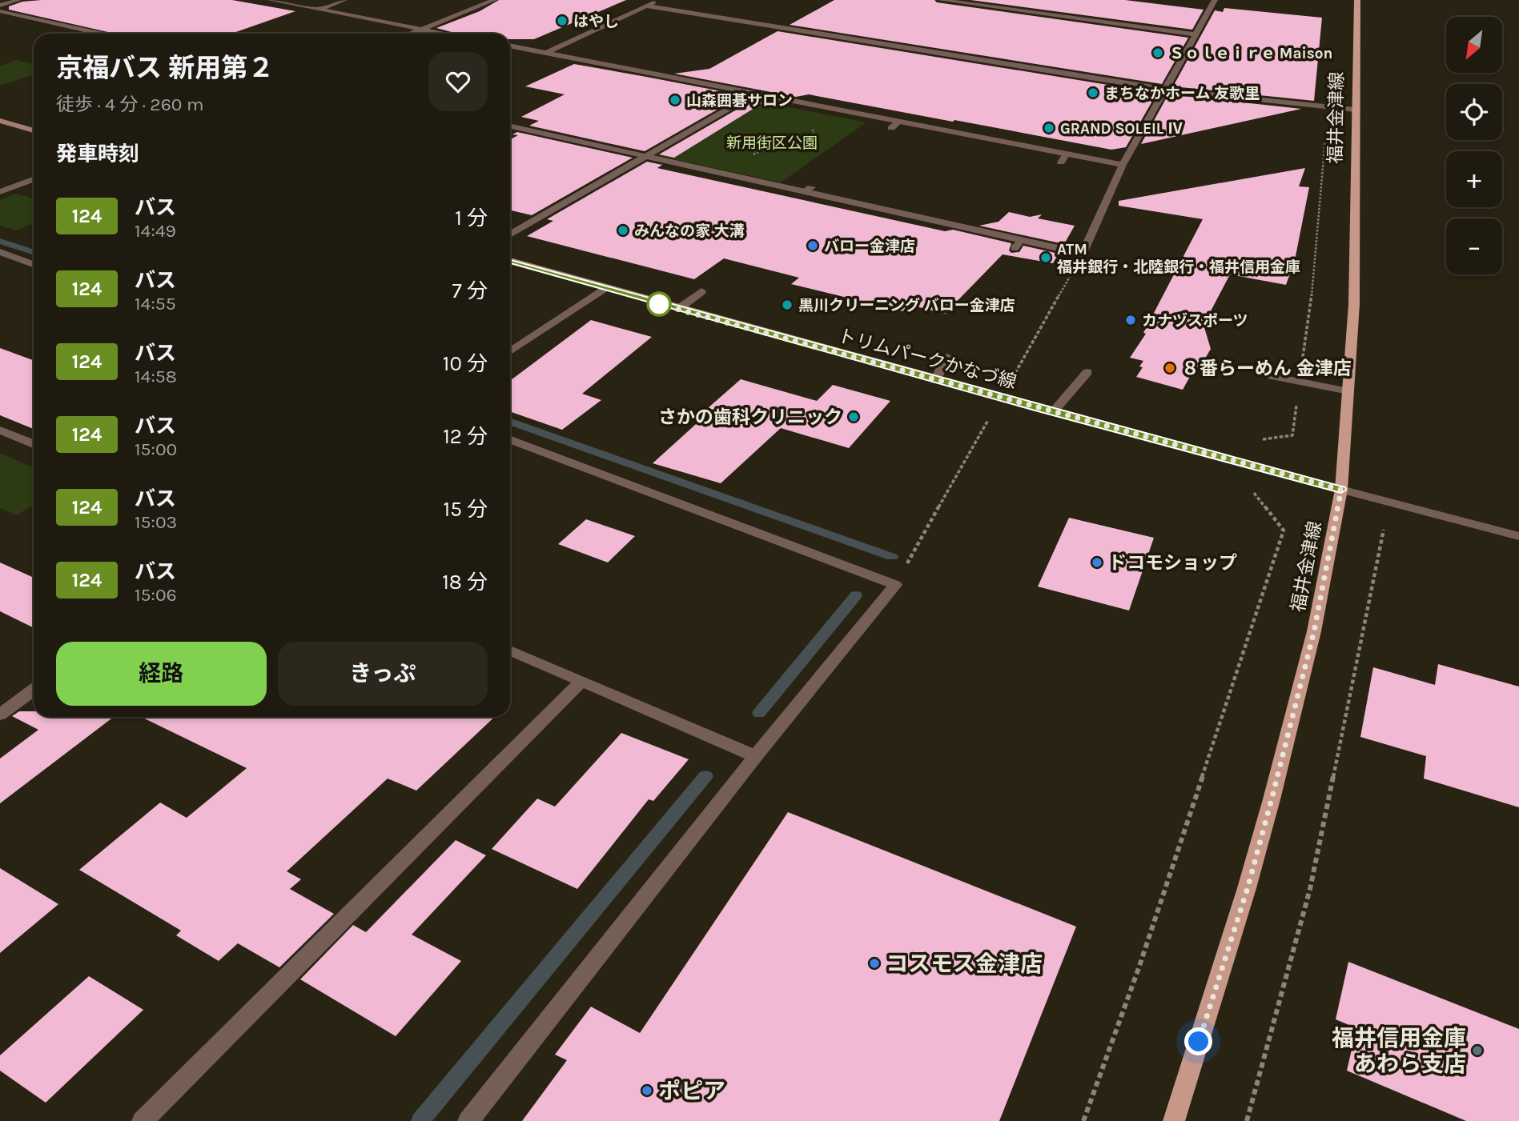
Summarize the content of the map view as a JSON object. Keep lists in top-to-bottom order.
{
  "streets": {
    "main road": ["福井金津線", "トリムパークかなづ線"]
  },
  "crossings": [
    ["福井金津線", "トリムパークかなづ線"]
  ],
  "parks": ["新用街区公園"],
  "places": [
    "はやし",
    "Ｓｏｌｅｉｒｅ Maison",
    "まちなかホーム 友歌里",
    "山森囲碁サロン",
    "GRAND SOLEIL Ⅳ",
    "みんなの家 大溝",
    "バロー金津店",
    "ATM 福井銀行・北陸銀行・福井信用金庫",
    "黒川クリーニング バロー金津店",
    "カナヅスポーツ",
    "８番らーめん 金津店",
    "さかの歯科クリニック",
    "ドコモショップ",
    "コスモス金津店",
    "福井信用金庫 あわら支店",
    "ポピア"
  ],
  "lines": ["bus line 124"],
  "north": "bottom left",
  "page": {
    "map_buttons": ["+", "−"],
    "heading": [
      ["京福バス 新用第２", "徒歩 · 4 分 · 260 m"],
      "発車時刻"
    ],
    "list": [
      {
        "mark": "124",
        "name": "バス",
        "note": "14:49",
        "value": "1 分"
      },
      {
        "mark": "124",
        "name": "バス",
        "note": "14:55",
        "value": "7 分"
      },
      {
        "mark": "124",
        "name": "バス",
        "note": "14:58",
        "value": "10 分"
      },
      {
        "mark": "124",
        "name": "バス",
        "note": "15:00",
        "value": "12 分"
      },
      {
        "mark": "124",
        "name": "バス",
        "note": "15:03",
        "value": "15 分"
      },
      {
        "mark": "124",
        "name": "バス",
        "note": "15:06",
        "value": "18 分"
      }
    ],
    "buttons": ["経路", "きっぷ"]
  }
}
